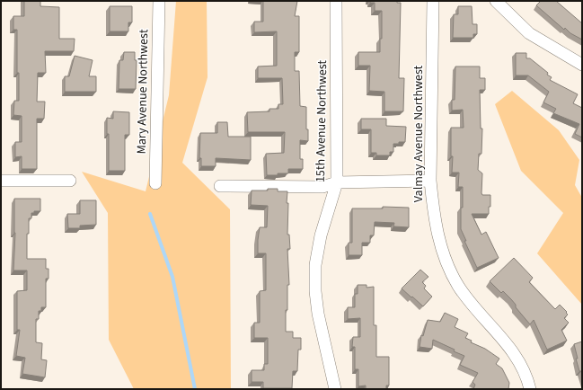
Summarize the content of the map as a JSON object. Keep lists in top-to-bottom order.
{
  "streets": {
    "street": ["Mary Avenue Northwest", "15th Avenue Northwest", "Valmay Avenue Northwest"]
  }
}
